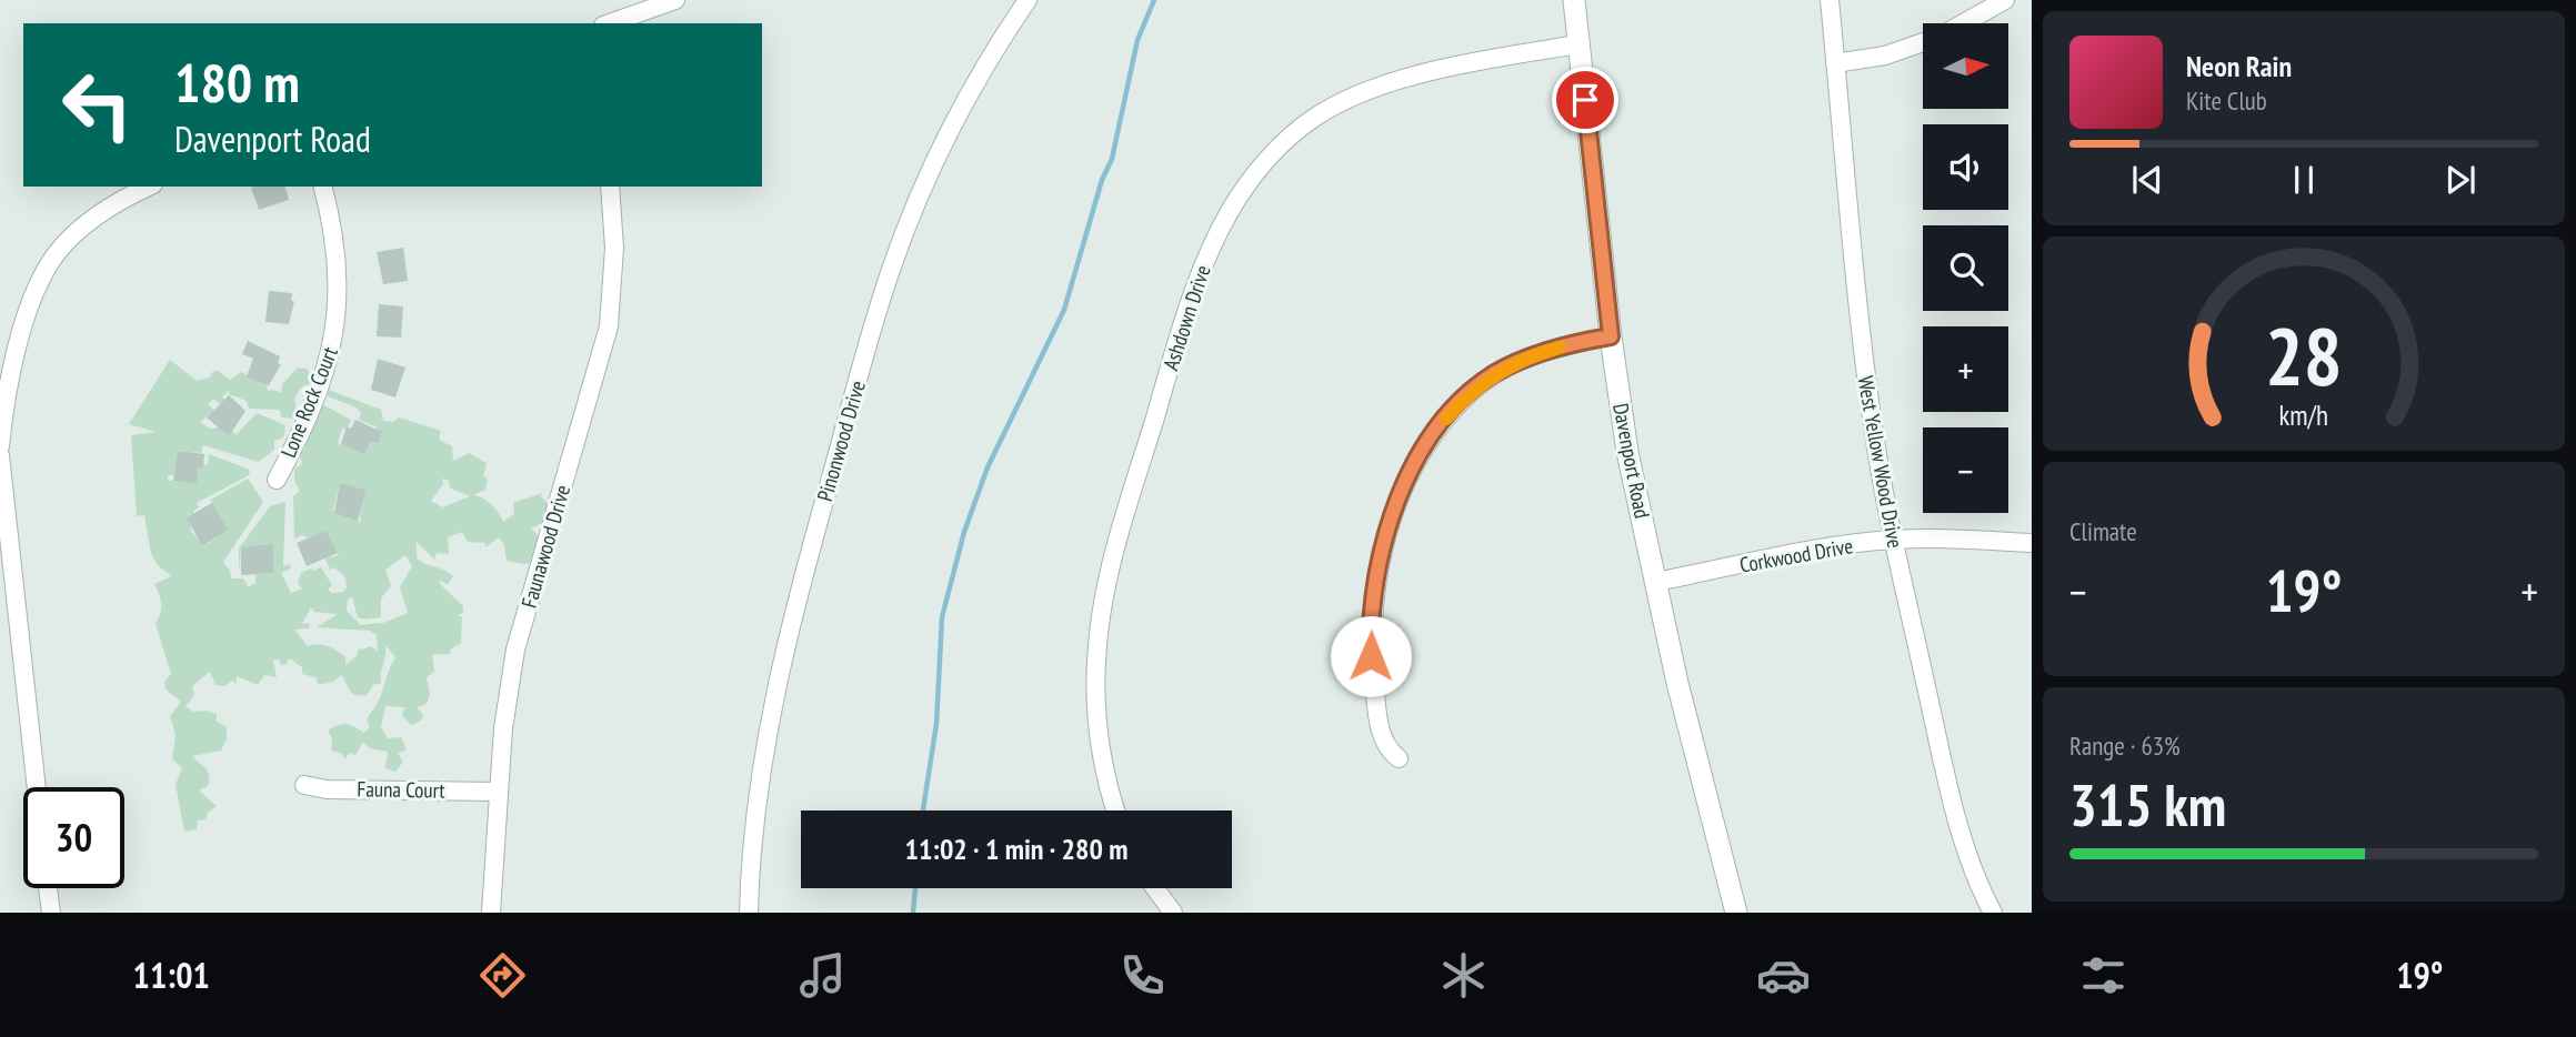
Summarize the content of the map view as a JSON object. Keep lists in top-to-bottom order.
{
  "streets": {
    "street": [
      "Ashdown Drive",
      "Lone Rock Court",
      "Pinonwood Drive",
      "Davenport Road",
      "West Yellow Wood Drive",
      "Faunawood Drive",
      "Corkwood Drive",
      "Fauna Court"
    ]
  },
  "crossings": [
    ["Ashdown Drive", "Davenport Road"],
    ["Davenport Road", "Corkwood Drive"],
    ["West Yellow Wood Drive", "Corkwood Drive"],
    ["Faunawood Drive", "Fauna Court"]
  ],
  "north": "right",
  "page": {
    "map_buttons": ["+", "−"],
    "turn": ["180 m", "Davenport Road"],
    "song": ["Neon Rain", "Kite Club"],
    "tile": [
      "Climate",
      ["Range · 63%", "315 km"]
    ],
    "heat": ["−", "19°", "+"],
    "limit": "30",
    "trip": "11:02 · 1 min · 280 m",
    "tabs": ["11:01", "19°"],
    "gauge": ["28", "km/h"]
  }
}
